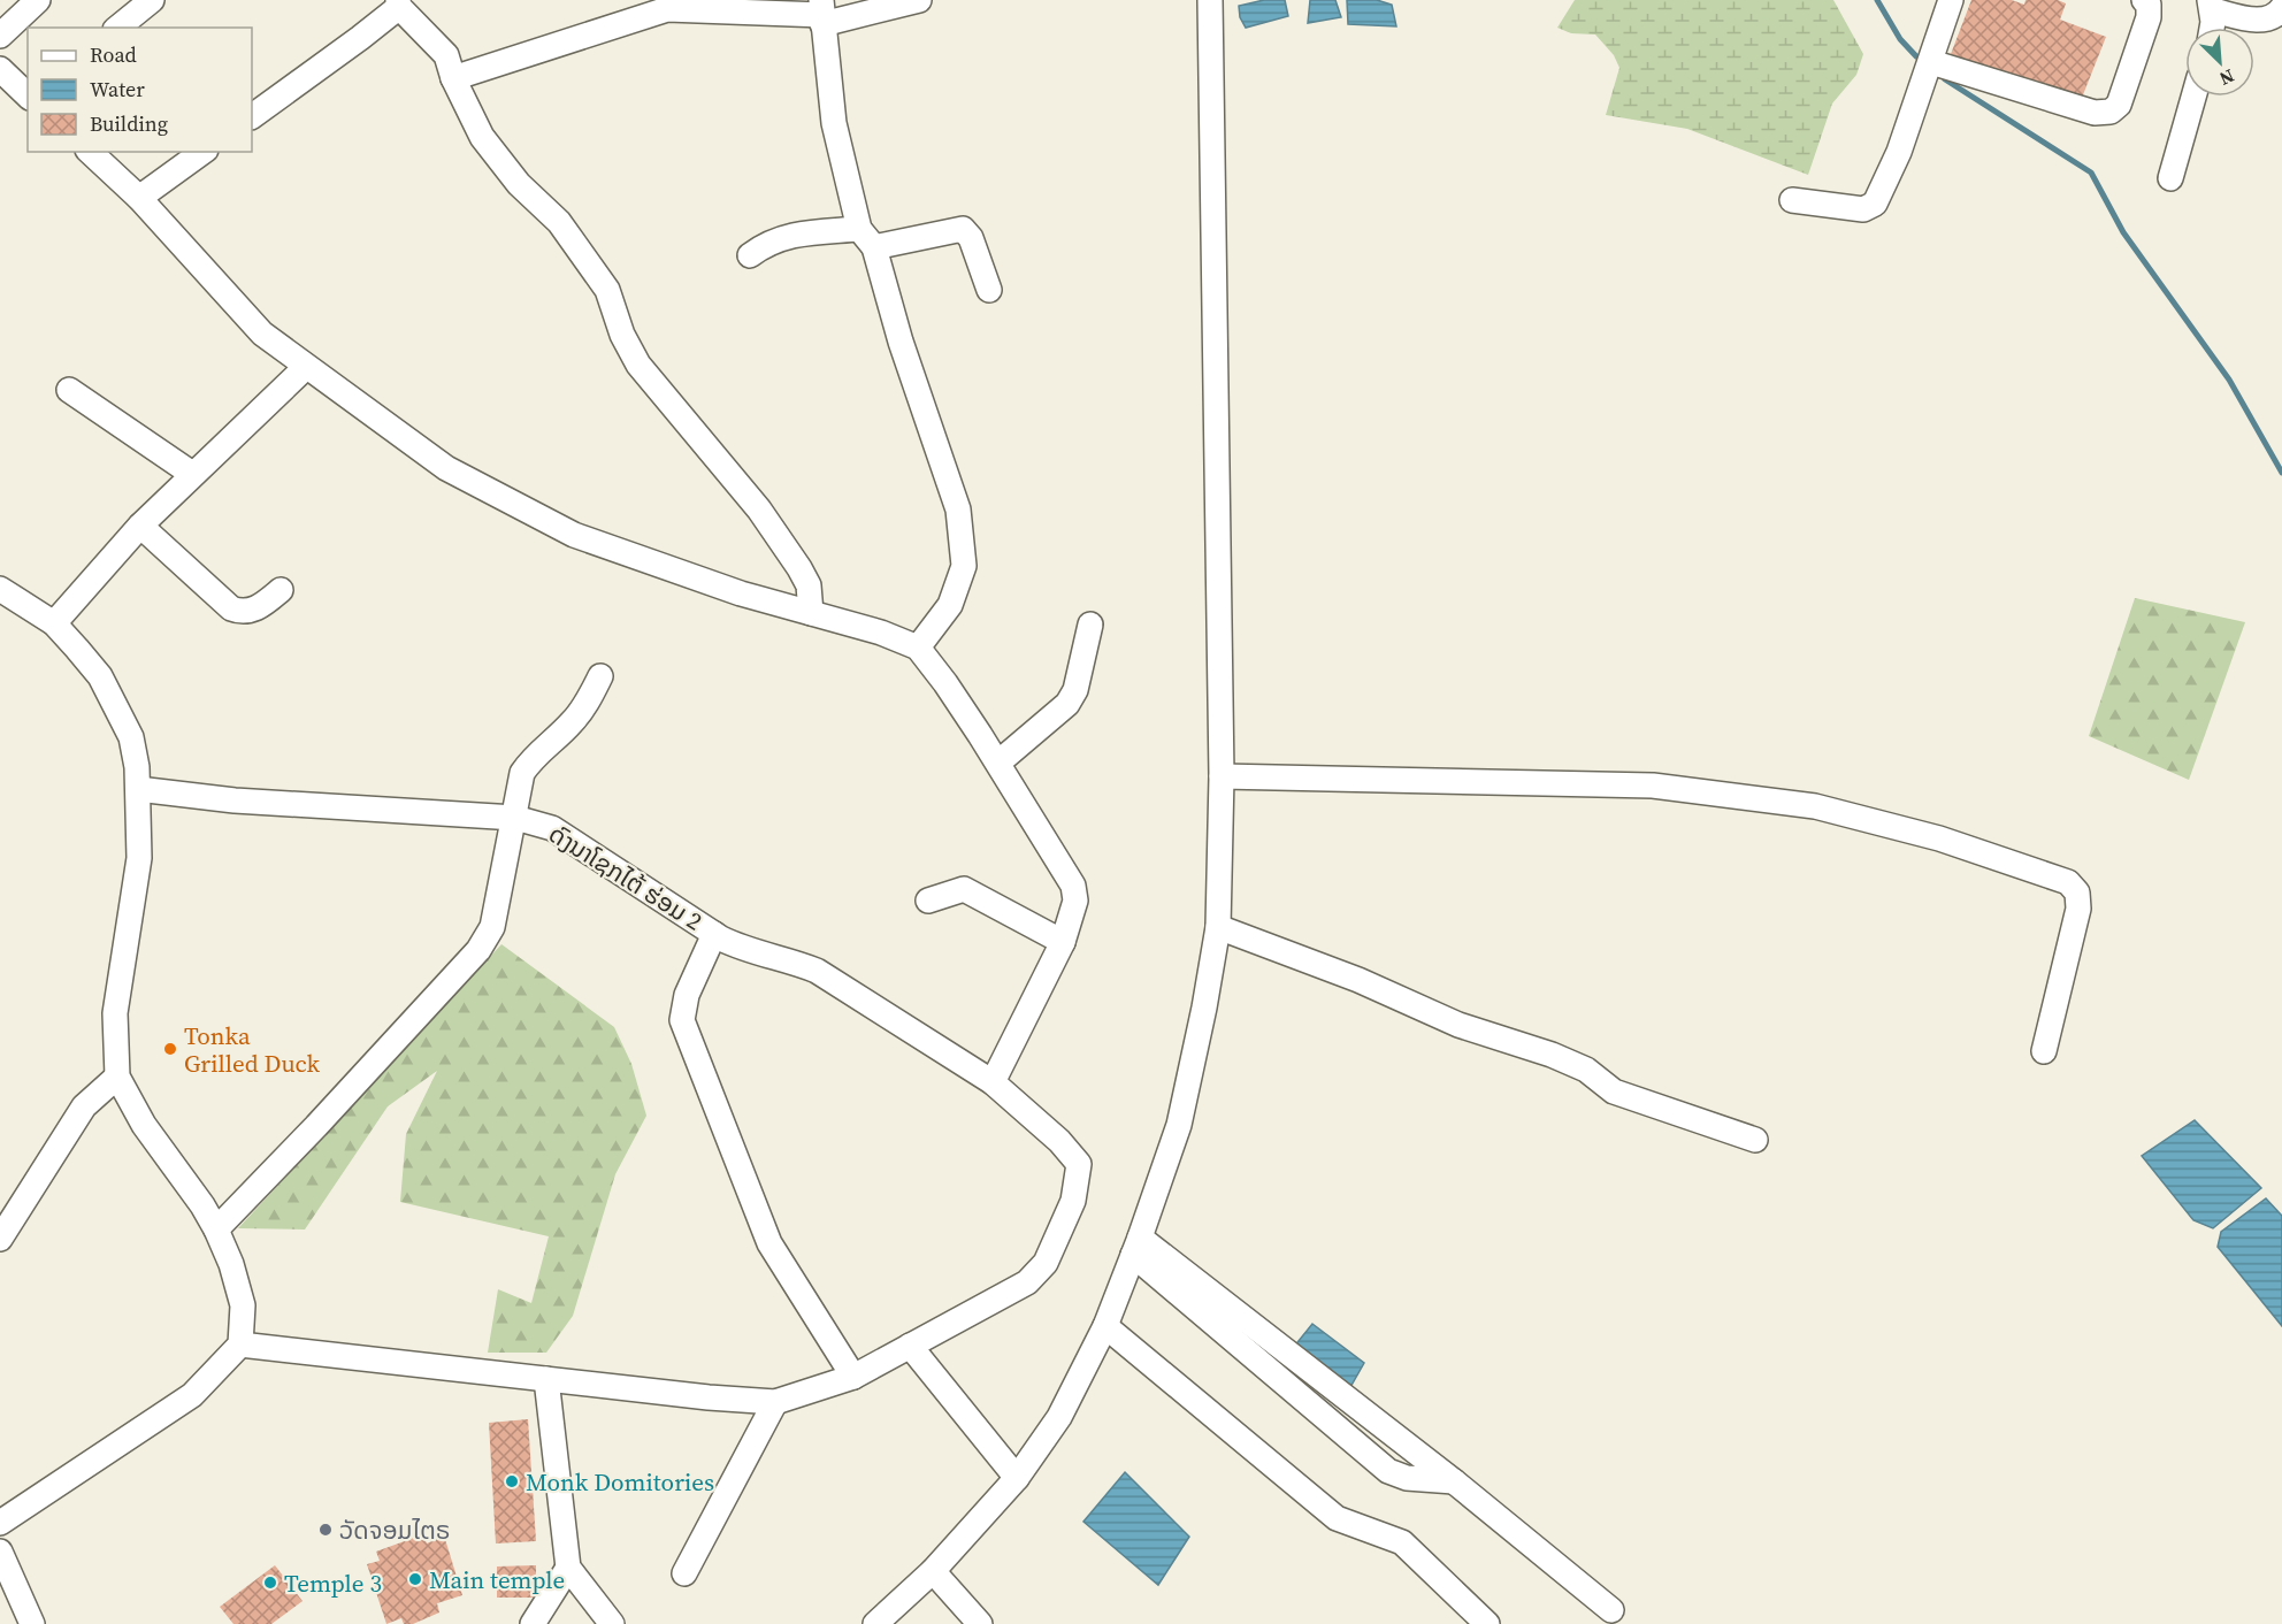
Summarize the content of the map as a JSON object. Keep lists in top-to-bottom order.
{
  "streets": {
    "street": ["ດົງນາໂຊກໄຕ້ ຮ່ອມ 2"]
  },
  "places": [
    "Tonka Grilled Duck",
    "Monk Domitories",
    "ວັດຈອມໄຕຣ",
    "Main temple",
    "Temple 3"
  ],
  "legend": ["Road", "Water", "Building"],
  "north": "bottom right"
}
